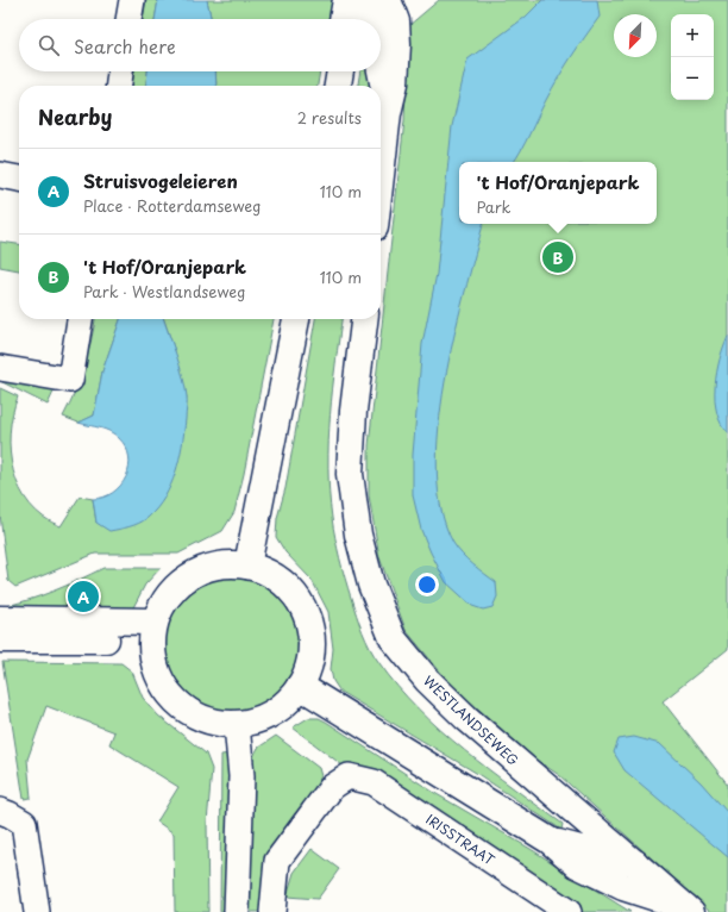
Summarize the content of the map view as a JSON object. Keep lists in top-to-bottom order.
{
  "streets": {
    "street": ["WESTLANDSEWEG", "IRISSTRAAT"]
  },
  "north": "bottom left",
  "page": {
    "map_buttons": ["+", "−"],
    "search": "Search here",
    "heading": ["Nearby", "2 results"],
    "list": [
      {
        "mark": "A",
        "name": "Struisvogeleieren",
        "note": "Place · Rotterdamseweg",
        "value": "110 m"
      },
      {
        "mark": "B",
        "name": "'t Hof/Oranjepark",
        "note": "Park · Westlandseweg",
        "value": "110 m"
      }
    ],
    "popup": ["'t Hof/Oranjepark", "Park"],
    "pins": ["B", "A"]
  }
}
